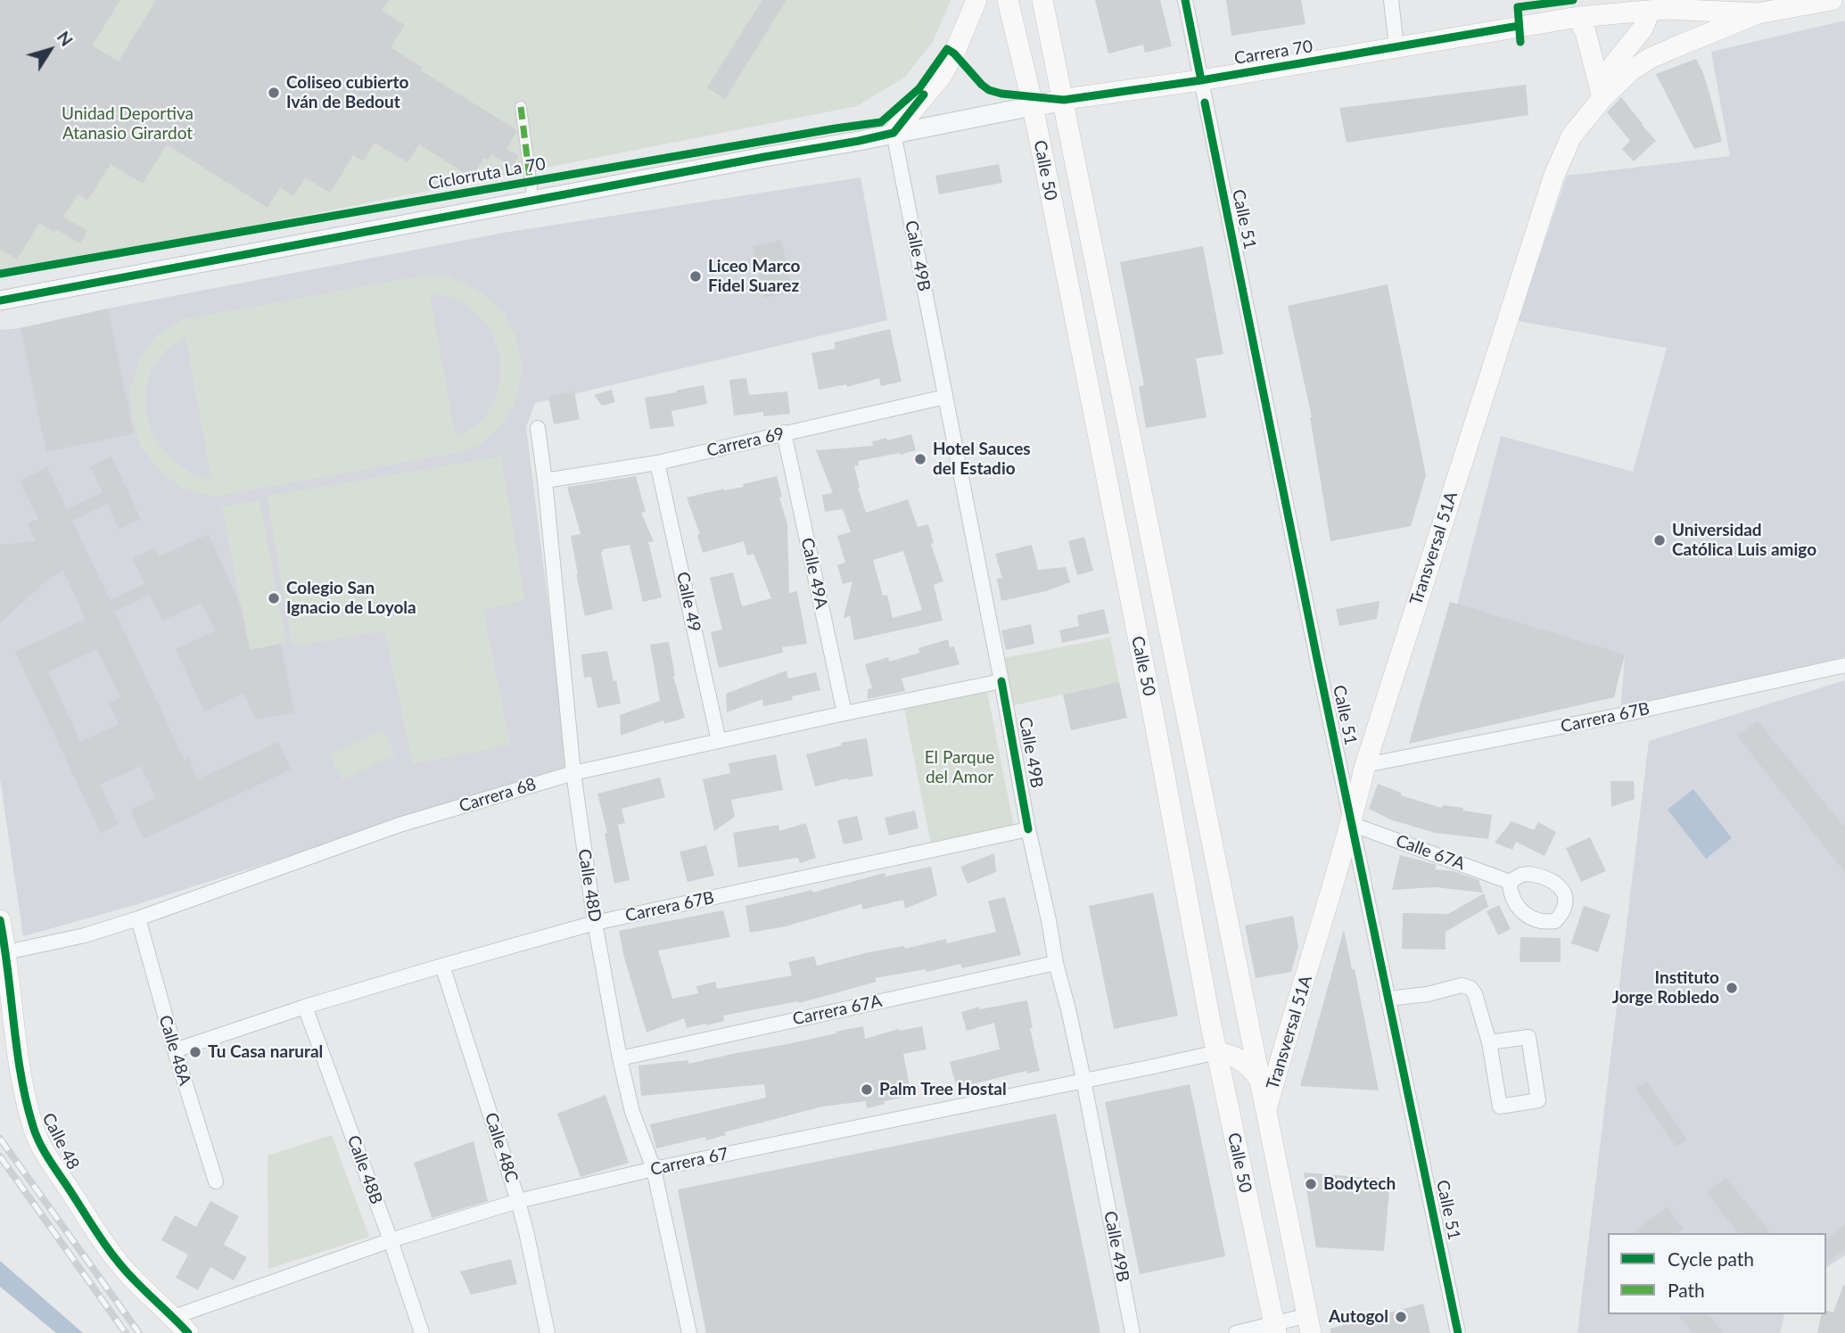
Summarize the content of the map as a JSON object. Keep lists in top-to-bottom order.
{
  "streets": {
    "main road": [
      "Carrera 70",
      "Calle 50",
      "Transversal 51A",
      "Calle 48"
    ],
    "street": [
      "Calle 51",
      "Calle 49B",
      "Carrera 69",
      "Calle 49A",
      "Calle 49",
      "Carrera 67B",
      "Carrera 68",
      "Calle 67A",
      "Calle 48D",
      "Carrera 67A",
      "Calle 48A",
      "Calle 48C",
      "Carrera 67",
      "Calle 48B"
    ],
    "cycle path": ["Ciclorruta La 70"]
  },
  "crossings": [
    ["Carrera 70", "Calle 50"],
    ["Carrera 70", "Calle 51"],
    ["Carrera 70", "Calle 49B"],
    ["Carrera 70", "Transversal 51A"],
    ["Calle 50", "Transversal 51A"],
    ["Calle 50", "Carrera 67"],
    ["Calle 51", "Transversal 51A"],
    ["Calle 51", "Calle 67A"],
    ["Calle 49B", "Carrera 69"],
    ["Calle 49B", "Carrera 67B"],
    ["Calle 49B", "Carrera 68"],
    ["Calle 49B", "Carrera 67A"],
    ["Calle 49B", "Carrera 67"],
    ["Carrera 69", "Calle 49A"],
    ["Carrera 69", "Calle 49"],
    ["Carrera 69", "Calle 48D"],
    ["Transversal 51A", "Carrera 67B"],
    ["Transversal 51A", "Calle 67A"],
    ["Calle 49A", "Carrera 68"],
    ["Calle 49", "Carrera 68"],
    ["Carrera 67B", "Calle 48D"],
    ["Carrera 67B", "Calle 48A"],
    ["Carrera 67B", "Calle 48C"],
    ["Carrera 67B", "Calle 48B"],
    ["Carrera 68", "Calle 48D"],
    ["Carrera 68", "Calle 48A"],
    ["Carrera 68", "Calle 48"],
    ["Calle 48D", "Carrera 67A"],
    ["Calle 48D", "Carrera 67"],
    ["Calle 48", "Carrera 67"],
    ["Calle 48C", "Carrera 67"],
    ["Carrera 67", "Calle 48B"]
  ],
  "parks": ["Unidad Deportiva Atanasio Girardot", "El Parque del Amor"],
  "places": [
    "Coliseo cubierto Iván de Bedout",
    "Liceo Marco Fidel Suarez",
    "Hotel Sauces del Estadio",
    "Universidad Católica Luis amigo",
    "Colegio San Ignacio de Loyola",
    "Instituto Jorge Robledo",
    "Tu Casa narural",
    "Palm Tree Hostal",
    "Bodytech",
    "Autogol"
  ],
  "legend": ["Cycle path", "Path"],
  "north": "top right"
}
